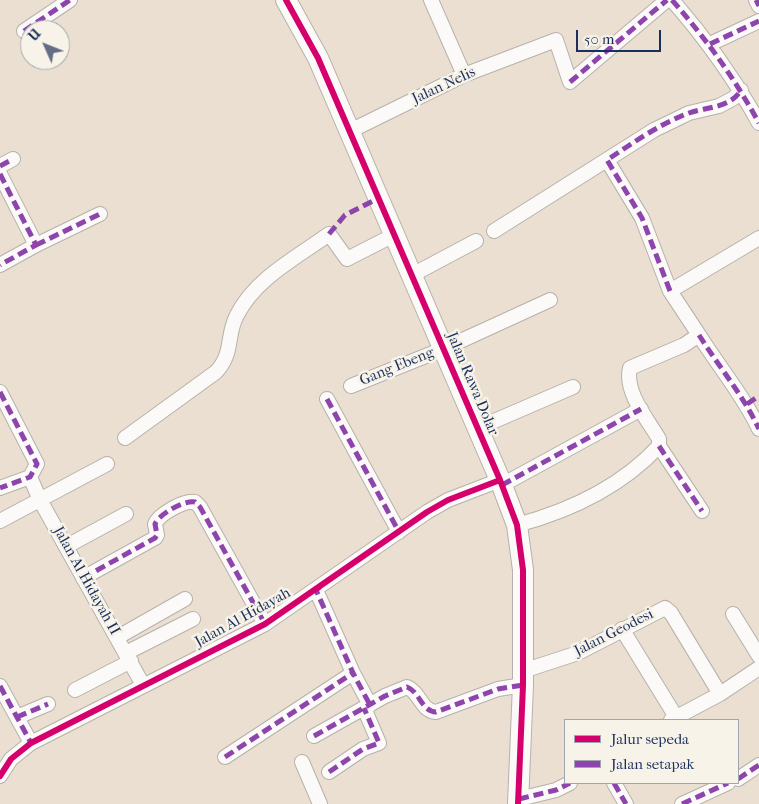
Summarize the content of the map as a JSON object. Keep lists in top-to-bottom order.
{
  "streets": {
    "street": [
      "Jalan Nelis",
      "Gang Ebeng",
      "Jalan Rawa Dolar",
      "Jalan Al Hidayah II",
      "Jalan Al Hidayah",
      "Jalan Geodesi"
    ]
  },
  "crossings": [
    ["Jalan Nelis", "Jalan Rawa Dolar"],
    ["Gang Ebeng", "Jalan Rawa Dolar"],
    ["Jalan Rawa Dolar", "Jalan Al Hidayah"],
    ["Jalan Rawa Dolar", "Jalan Geodesi"],
    ["Jalan Al Hidayah II", "Jalan Al Hidayah"]
  ],
  "legend": ["Jalur sepeda", "Jalan setapak"],
  "scale_bar": "50 m",
  "north": "top left"
}
